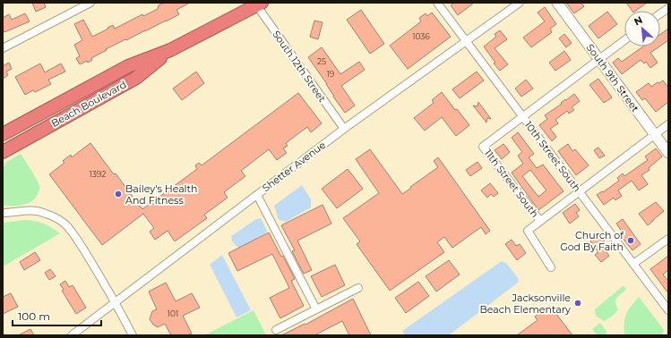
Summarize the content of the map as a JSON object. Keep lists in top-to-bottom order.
{
  "streets": {
    "highway": ["Beach Boulevard"],
    "street": [
      "South 12th Street",
      "South 9th Street",
      "10th Street South",
      "Shetter Avenue",
      "11th Street South"
    ]
  },
  "crossings": [
    ["South 12th Street", "Shetter Avenue"],
    ["10th Street South", "Shetter Avenue"],
    ["10th Street South", "11th Street South"]
  ],
  "places": ["Bailey's Health And Fitness", "Church of God By Faith", "Jacksonville Beach Elementary"],
  "house_numbers": [
    "1036",
    "25",
    "19",
    "1392",
    "101"
  ],
  "scale_bar": "100 m",
  "north": "top left"
}
